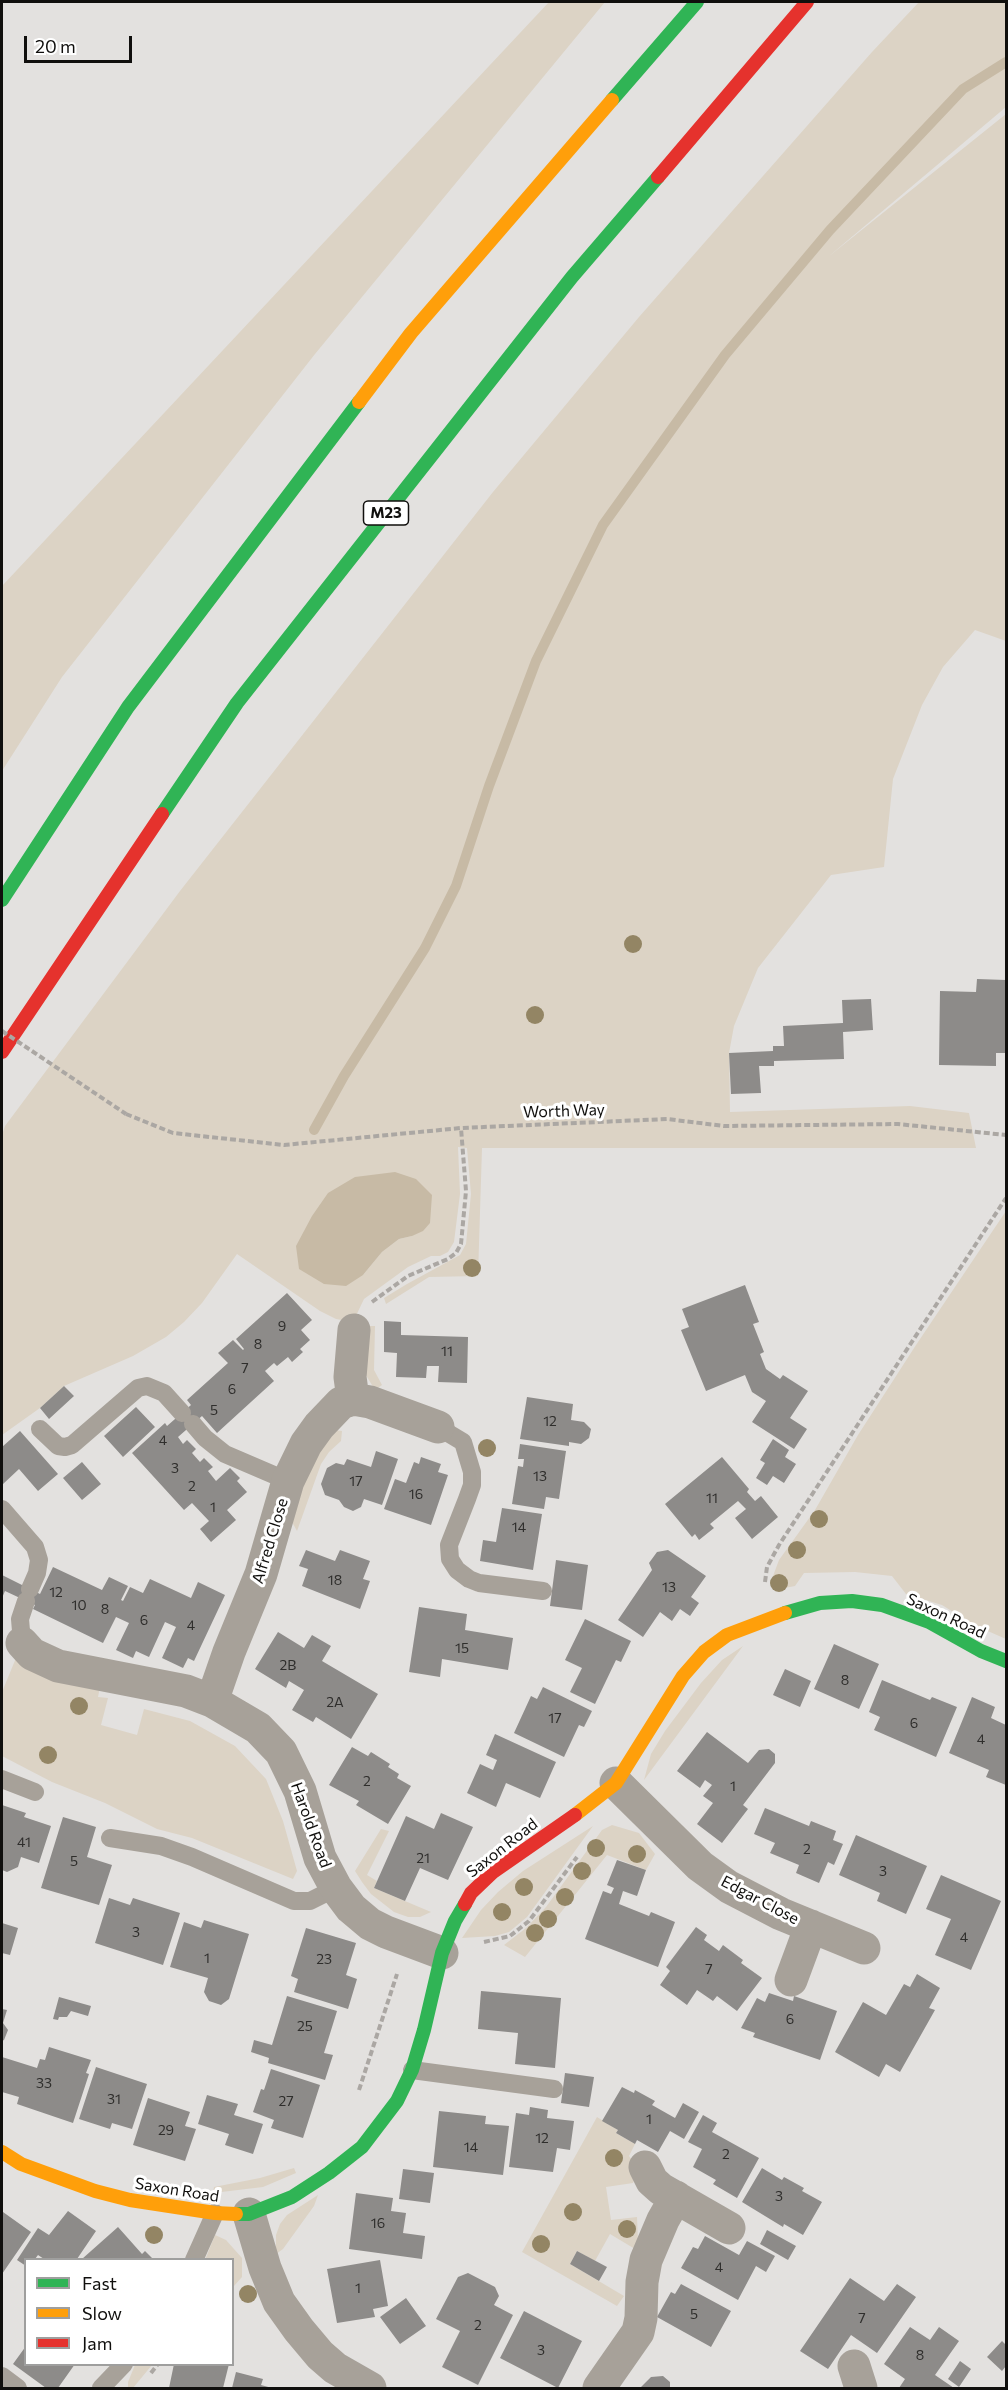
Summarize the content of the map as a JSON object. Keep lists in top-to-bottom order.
{
  "streets": {
    "main road": ["M23", "Saxon Road"],
    "street": ["Alfred Close", "Harold Road", "Edgar Close"],
    "path": ["Worth Way"]
  },
  "crossings": [
    ["Alfred Close", "Harold Road"],
    ["Saxon Road", "Harold Road"],
    ["Saxon Road", "Edgar Close"]
  ],
  "house_numbers": [
    "9",
    "8",
    "11",
    "7",
    "6",
    "5",
    "12",
    "4",
    "3",
    "13",
    "17",
    "2",
    "16",
    "11",
    "1",
    "14",
    "18",
    "13",
    "12",
    "10",
    "8",
    "6",
    "4",
    "15",
    "2B",
    "8",
    "2A",
    "17",
    "6",
    "4",
    "2",
    "1",
    "41",
    "2",
    "21",
    "5",
    "3",
    "3",
    "4",
    "1",
    "23",
    "7",
    "6",
    "25",
    "33",
    "31",
    "27",
    "1",
    "29",
    "12",
    "14",
    "2",
    "3",
    "16",
    "4",
    "1",
    "5",
    "7",
    "2",
    "3",
    "8"
  ],
  "legend": ["Fast", "Slow", "Jam"],
  "scale_bar": "20 m"
}
